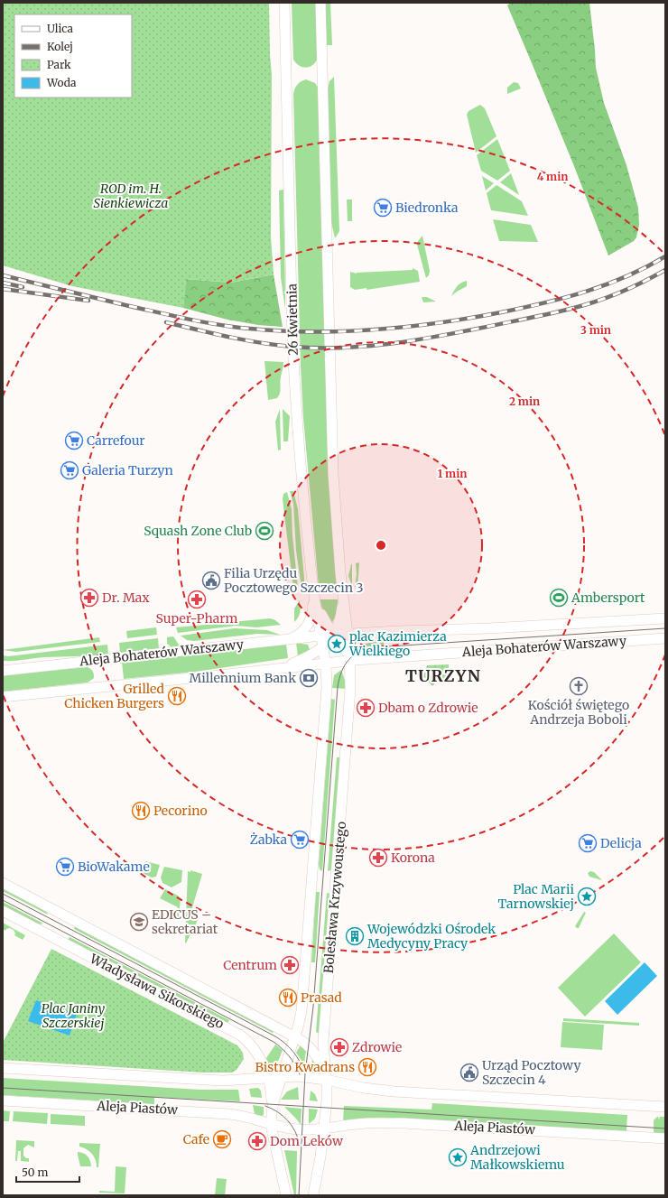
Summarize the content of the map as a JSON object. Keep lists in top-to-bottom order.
{
  "streets": {
    "street": [
      "26 Kwietnia",
      "Aleja Bohaterów Warszawy",
      "Bolesława Krzywoustego",
      "Władysława Sikorskiego",
      "Aleja Piastów"
    ]
  },
  "crossings": [
    ["26 Kwietnia", "Aleja Bohaterów Warszawy"],
    ["Aleja Bohaterów Warszawy", "Bolesława Krzywoustego"],
    ["Bolesława Krzywoustego", "Władysława Sikorskiego"]
  ],
  "districts": ["TURZYN"],
  "parks": ["ROD im. H. Sienkiewicza", "Plac Janiny Szczerskiej"],
  "places": {
    "supermarket": [
      "Biedronka",
      "Carrefour",
      "Galeria Turzyn",
      "Żabka",
      "Delicja",
      "BioWakame"
    ],
    "sports": ["Squash Zone Club", "Ambersport"],
    "public building": ["Filia Urzędu Pocztowego Szczecin 3", "Urząd Pocztowy Szczecin 4"],
    "pharmacy": [
      "Dr. Max",
      "Super-Pharm",
      "Dbam o Zdrowie",
      "Korona",
      "Centrum",
      "Zdrowie",
      "Dom Leków"
    ],
    "place": ["plac Kazimierza Wielkiego", "Plac Marii Tarnowskiej", "Andrzejowi Małkowskiemu"],
    "bank": ["Millennium Bank"],
    "church": ["Kościół świętego Andrzeja Boboli"],
    "restaurant": [
      "Grilled Chicken Burgers",
      "Pecorino",
      "Prasad",
      "Bistro Kwadrans"
    ],
    "school or university": ["EDICUS – sekretariat"],
    "building": ["Wojewódzki Ośrodek Medycyny Pracy"],
    "cafe": ["Cafe"]
  },
  "legend": [
    "Ulica",
    "Kolej",
    "Park",
    "Woda"
  ],
  "scale_bar": "50 m",
  "rings": [
    "4 min",
    "3 min",
    "2 min",
    "1 min"
  ]
}
